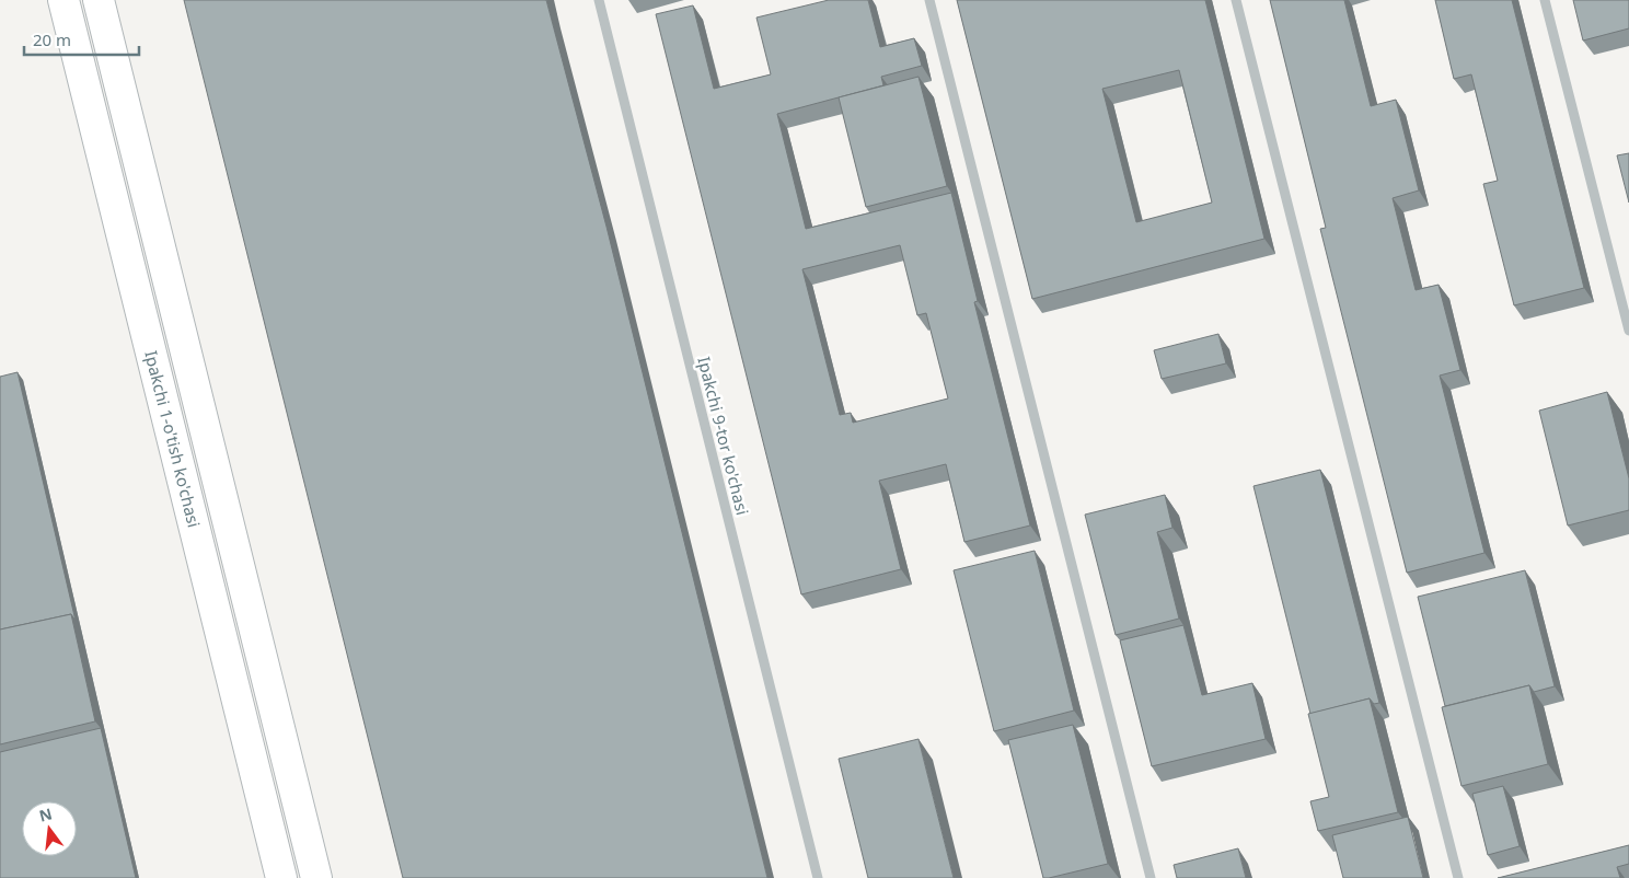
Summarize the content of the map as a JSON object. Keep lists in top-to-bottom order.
{
  "streets": {
    "main road": ["Ipakchi 1-o'tish ko'chasi"],
    "street": ["Ipakchi 9-tor ko'chasi"]
  },
  "scale_bar": "20 m",
  "north": "top"
}
